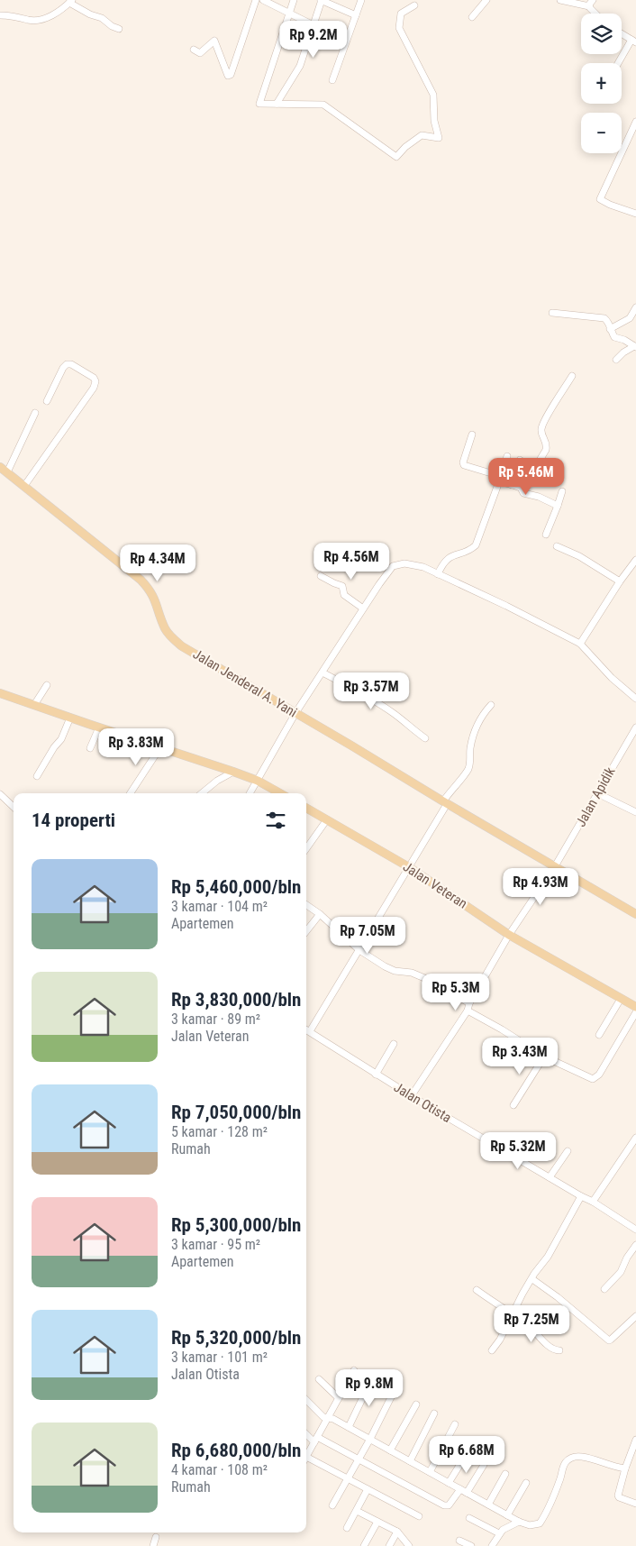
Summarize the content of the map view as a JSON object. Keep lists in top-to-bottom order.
{
  "streets": {
    "main road": ["Jalan Jenderal A. Yani", "Jalan Veteran"],
    "street": ["Jalan Apidik", "Jalan Otista"]
  },
  "crossings": [
    ["Jalan Jenderal A. Yani", "Jalan Apidik"],
    ["Jalan Apidik", "Jalan Veteran"],
    ["Jalan Apidik", "Jalan Otista"]
  ],
  "page": {
    "map_buttons": ["+", "−"],
    "price": [
      "Rp 9.2M",
      "Rp 5.46M",
      "Rp 4.56M",
      "Rp 4.34M",
      "Rp 3.57M",
      "Rp 3.83M",
      "Rp 4.93M",
      "Rp 7.05M",
      "Rp 5.3M",
      "Rp 3.43M",
      "Rp 5.32M",
      "Rp 7.25M",
      "Rp 9.8M",
      "Rp 6.68M"
    ],
    "heading": "14 properti",
    "list": [
      {
        "name": "Rp 5,460,000/bln",
        "note": "3 kamar · 104 m² · Apartemen"
      },
      {
        "name": "Rp 3,830,000/bln",
        "note": "3 kamar · 89 m² · Jalan Veteran"
      },
      {
        "name": "Rp 7,050,000/bln",
        "note": "5 kamar · 128 m² · Rumah"
      },
      {
        "name": "Rp 5,300,000/bln",
        "note": "3 kamar · 95 m² · Apartemen"
      },
      {
        "name": "Rp 5,320,000/bln",
        "note": "3 kamar · 101 m² · Jalan Otista"
      },
      {
        "name": "Rp 6,680,000/bln",
        "note": "4 kamar · 108 m² · Rumah"
      }
    ]
  }
}
